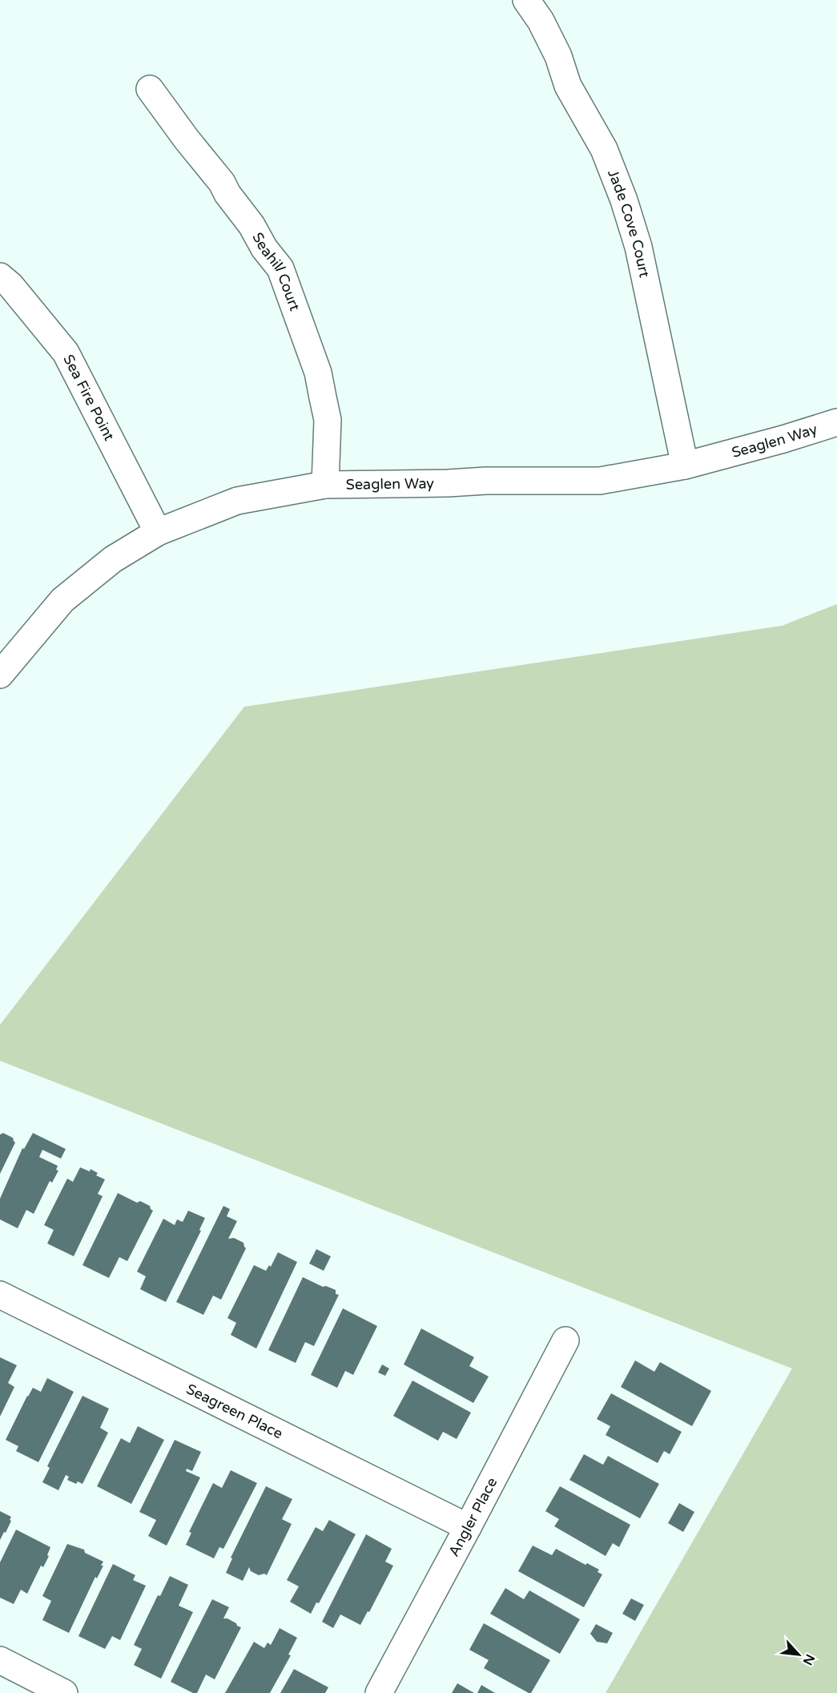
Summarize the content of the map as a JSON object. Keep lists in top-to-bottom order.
{
  "streets": {
    "street": [
      "Jade Cove Court",
      "Seahill Court",
      "Sea Fire Point",
      "Seaglen Way",
      "Seagreen Place",
      "Angler Place"
    ]
  },
  "crossings": [
    ["Jade Cove Court", "Seaglen Way"],
    ["Seahill Court", "Seaglen Way"],
    ["Sea Fire Point", "Seaglen Way"],
    ["Seagreen Place", "Angler Place"]
  ],
  "north": "bottom right"
}
